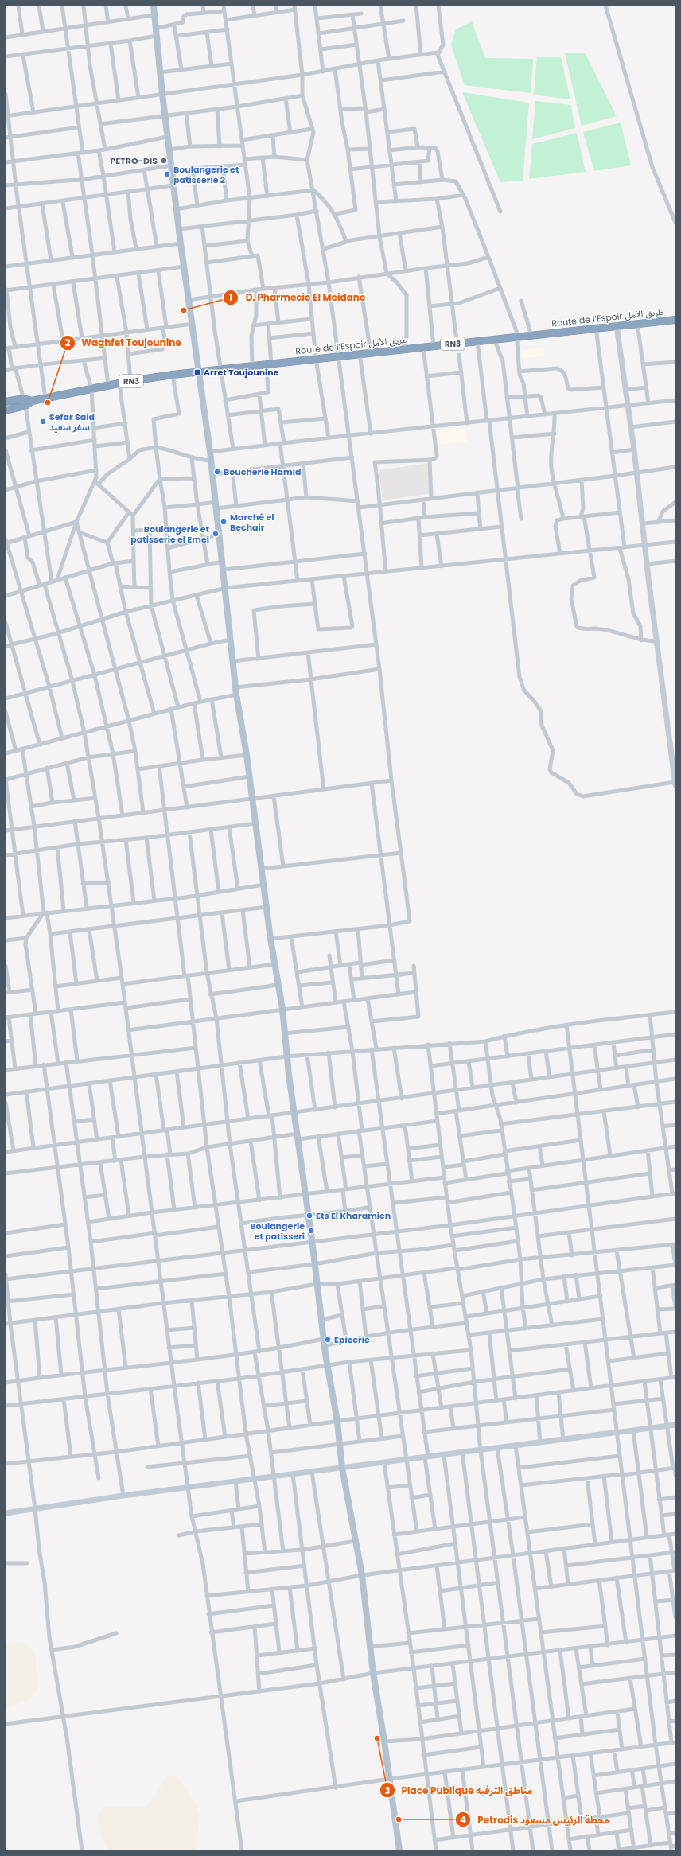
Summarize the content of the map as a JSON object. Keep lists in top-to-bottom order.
{
  "streets": {
    "highway": ["Route de l’Espoir طريق الأمل", "RN3"]
  },
  "places": {
    "other": [
      "PETRO-DIS",
      "Boulangerie et patisserie 2",
      "D. Pharmecie El Meidane",
      "Waghfet Toujounine",
      "Sefar Said سفر سعيد",
      "Boucherie Hamid",
      "Marché el Bechair",
      "Boulangerie et patisserie el Emel",
      "Ets El Kharamien",
      "Boulangerie et patisseri",
      "Epicerie",
      "Place Publique مناطق الترفيه",
      "Petrodis محطة الرئيس مسعود"
    ],
    "transit": ["Arret Toujounine"]
  }
}
